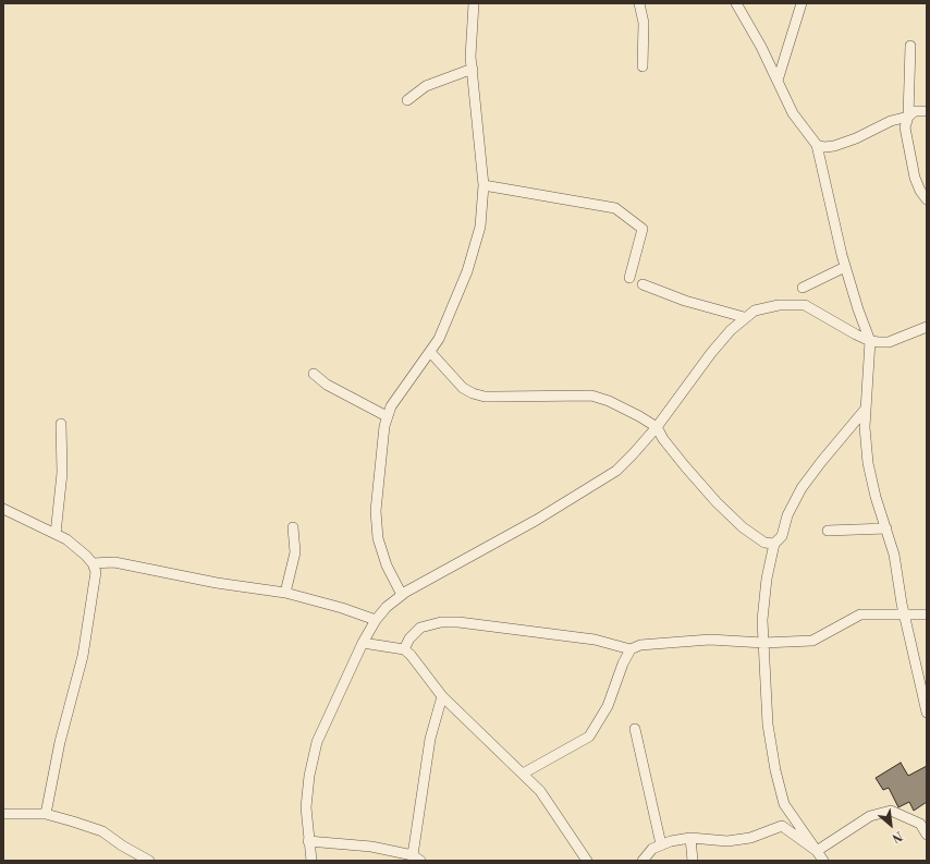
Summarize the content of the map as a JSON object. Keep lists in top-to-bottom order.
{
  "north": "bottom right"
}
